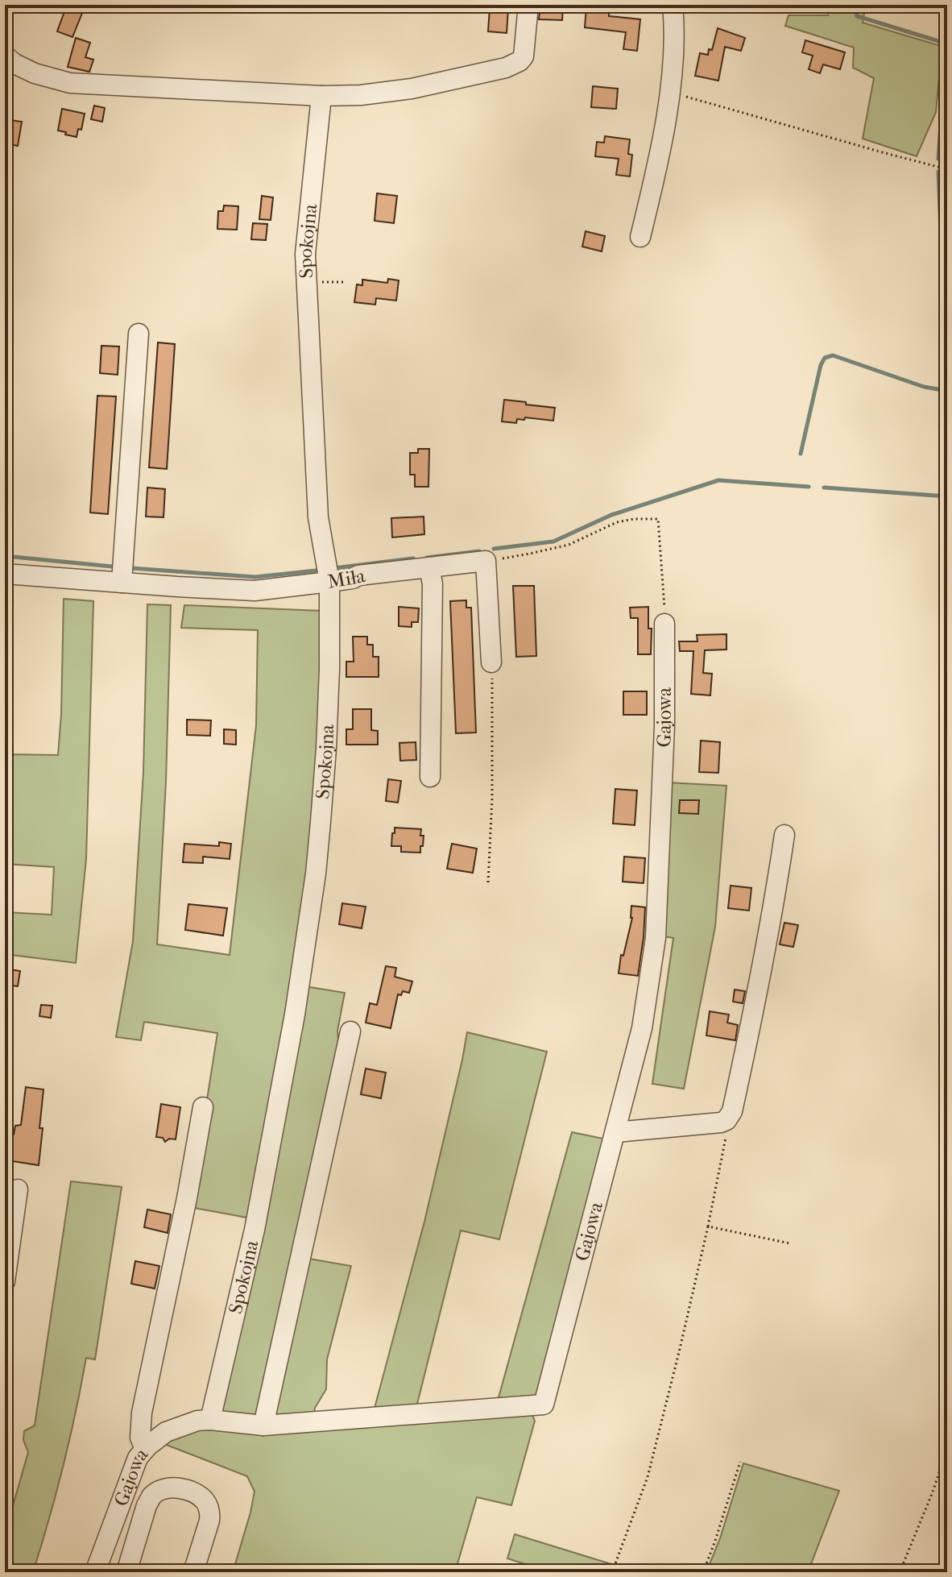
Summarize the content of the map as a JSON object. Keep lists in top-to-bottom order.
{
  "streets": {
    "street": ["Spokojna", "Miła", "Gajowa"]
  },
  "crossings": [
    ["Spokojna", "Miła"],
    ["Spokojna", "Gajowa"]
  ]
}
